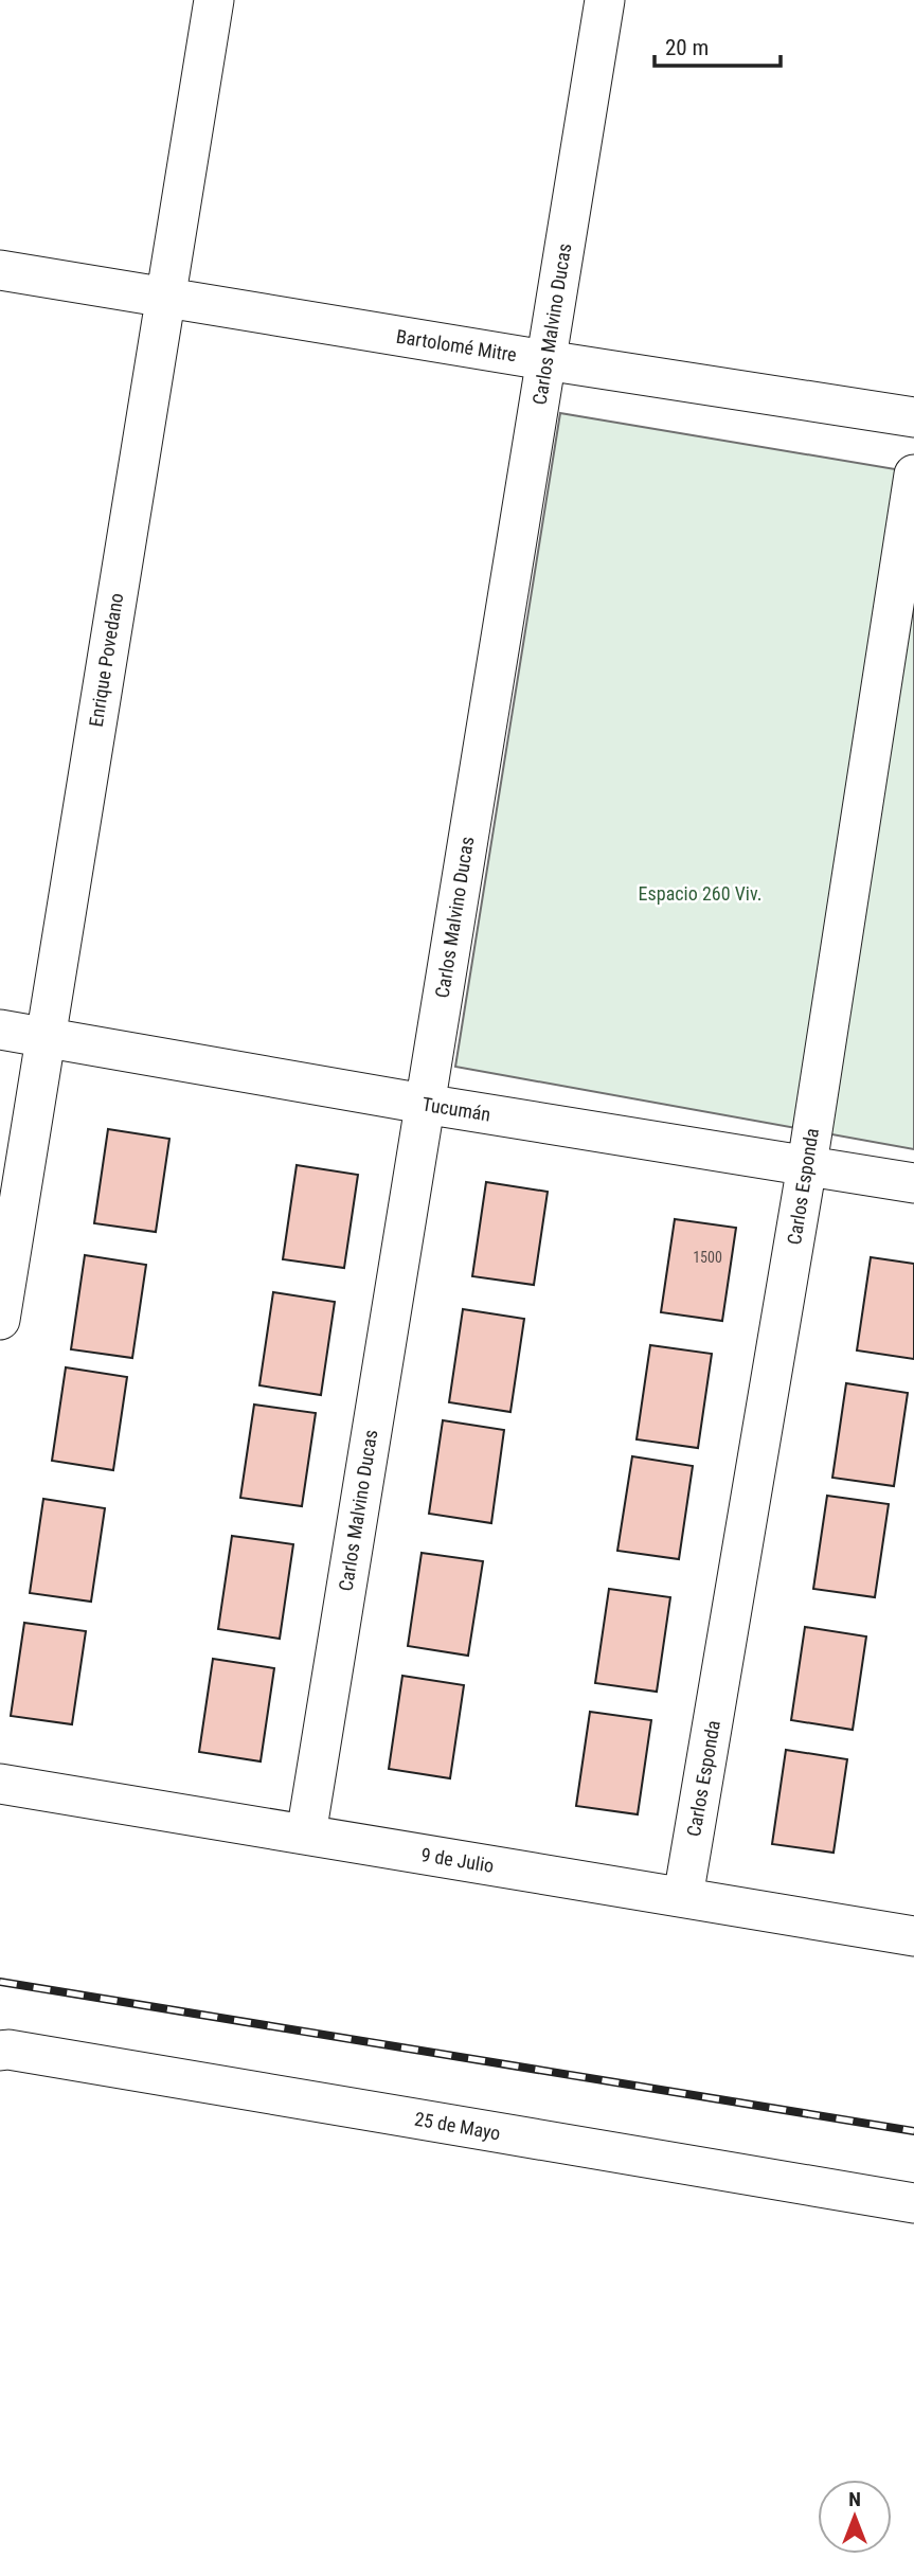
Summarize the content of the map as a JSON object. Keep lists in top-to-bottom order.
{
  "streets": {
    "street": [
      "Carlos Malvino Ducas",
      "Bartolomé Mitre",
      "Enrique Povedano",
      "Tucumán",
      "Carlos Esponda",
      "9 de Julio",
      "25 de Mayo"
    ]
  },
  "crossings": [
    ["Carlos Malvino Ducas", "Bartolomé Mitre"],
    ["Carlos Malvino Ducas", "Tucumán"],
    ["Carlos Malvino Ducas", "9 de Julio"],
    ["Bartolomé Mitre", "Enrique Povedano"],
    ["Enrique Povedano", "Tucumán"],
    ["Tucumán", "Carlos Esponda"],
    ["Carlos Esponda", "9 de Julio"]
  ],
  "parks": ["Espacio 260 Viv."],
  "house_numbers": ["1500"],
  "scale_bar": "20 m",
  "north": "top"
}
